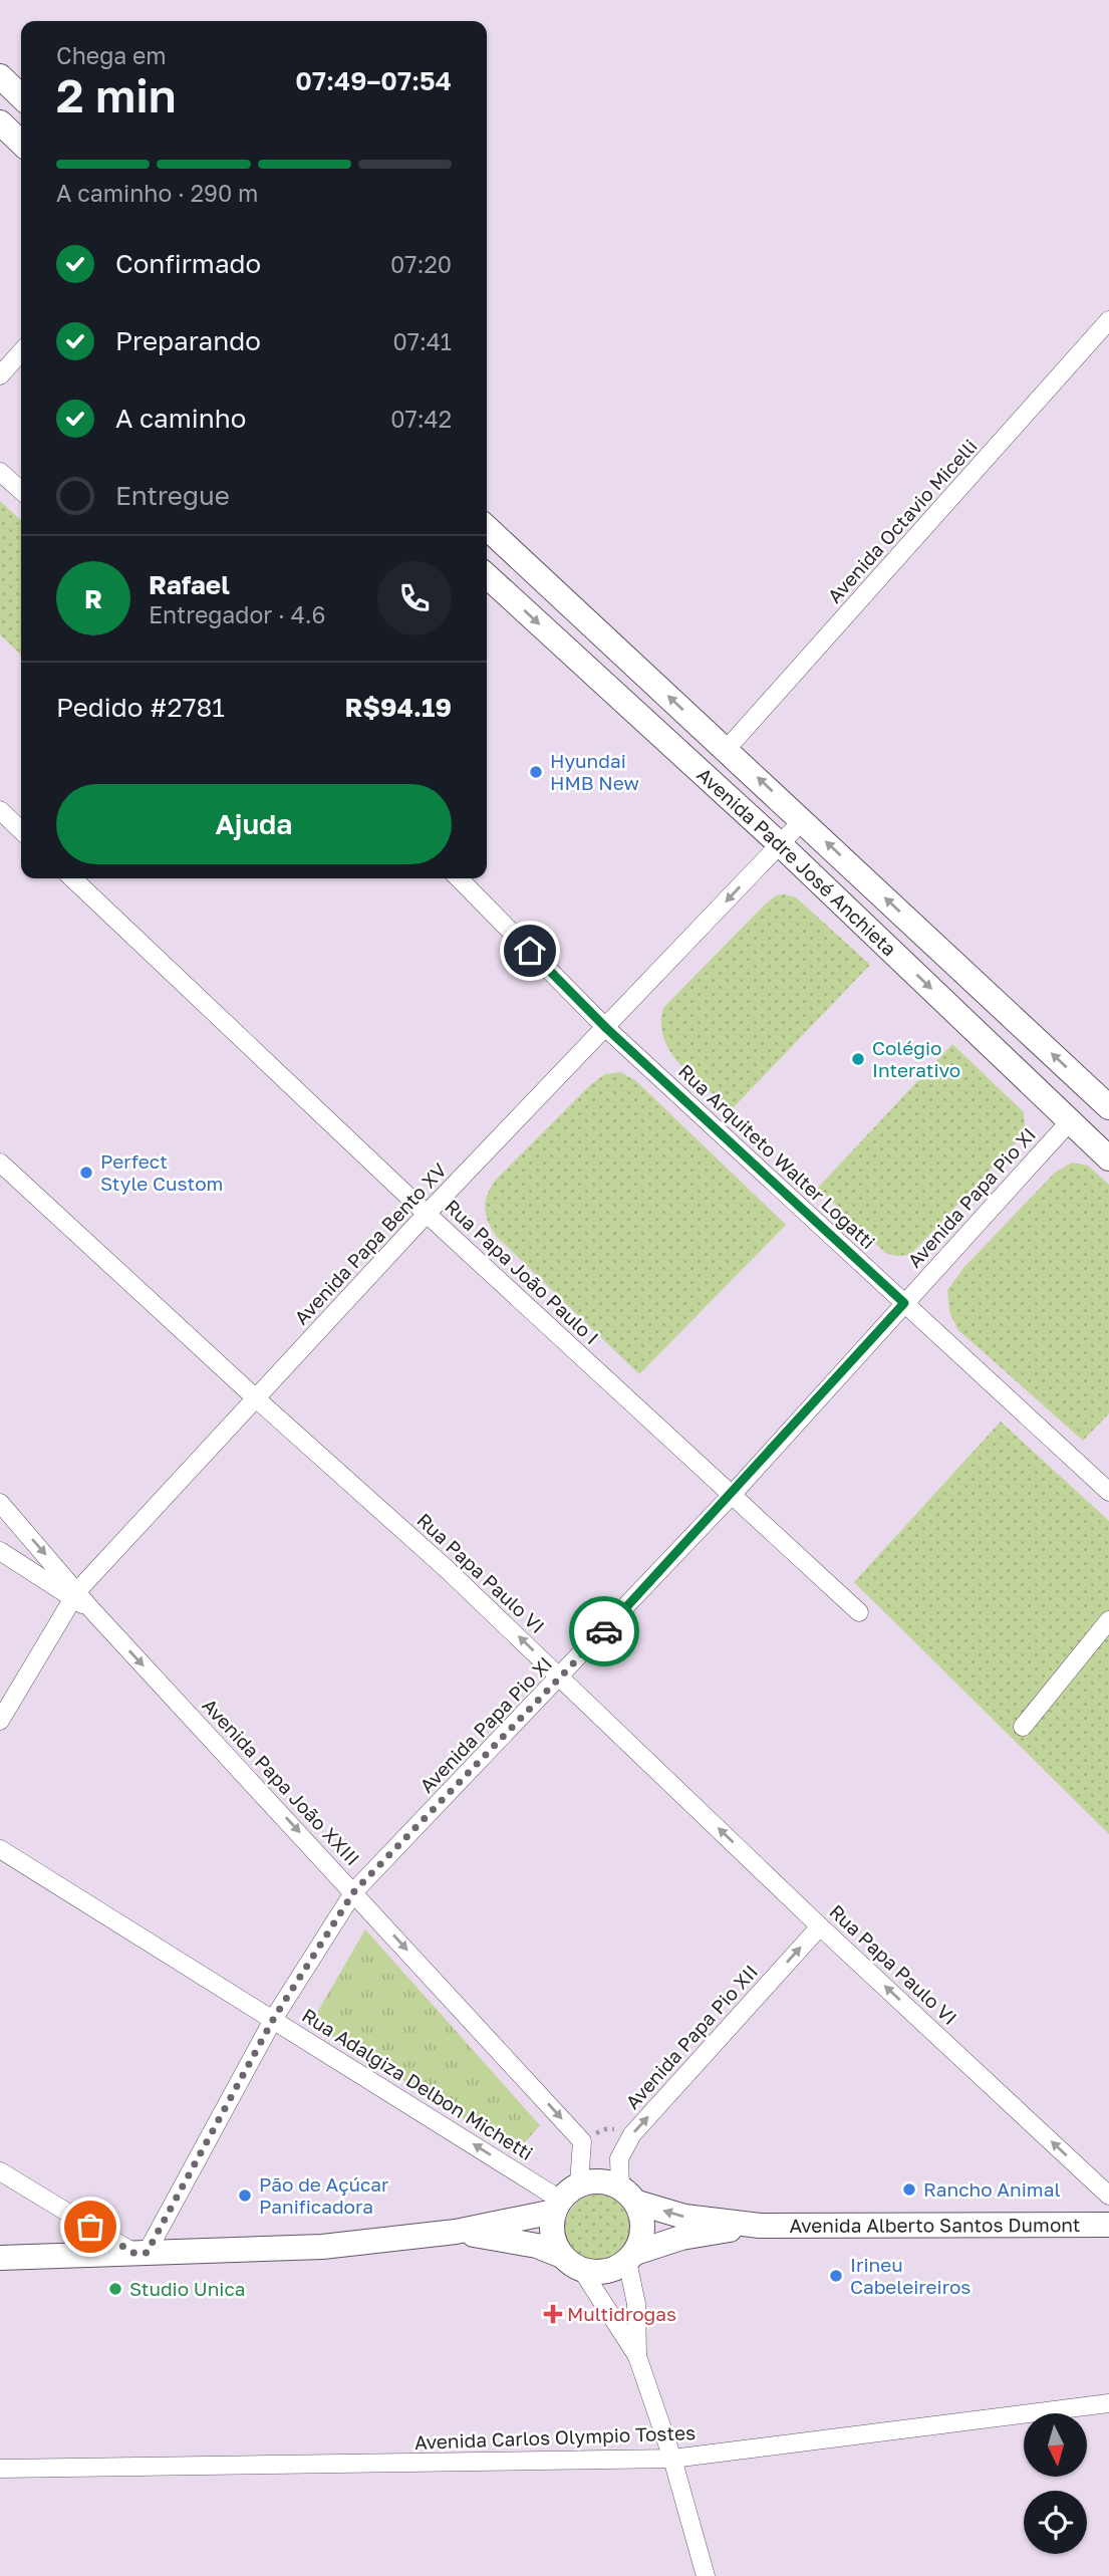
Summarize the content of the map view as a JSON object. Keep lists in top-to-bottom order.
{
  "streets": {
    "main road": ["Avenida Padre José Anchieta", "Avenida Alberto Santos Dumont"],
    "street": [
      "Avenida Octavio Micelli",
      "Rua Arquiteto Walter Logatti",
      "Avenida Papa Pio XI",
      "Avenida Papa Bento XV",
      "Rua Papa João Paulo I",
      "Rua Papa Paulo VI",
      "Avenida Papa João XXIII",
      "Avenida Papa Pio XII",
      "Rua Adalgiza Delbon Michetti",
      "Avenida Carlos Olympio Tostes"
    ]
  },
  "crossings": [
    ["Avenida Octavio Micelli", "Avenida Padre José Anchieta"],
    ["Avenida Padre José Anchieta", "Avenida Papa Pio XI"],
    ["Avenida Padre José Anchieta", "Avenida Papa Bento XV"],
    ["Rua Arquiteto Walter Logatti", "Avenida Papa Pio XI"],
    ["Rua Arquiteto Walter Logatti", "Avenida Papa Bento XV"],
    ["Avenida Papa Pio XI", "Rua Papa João Paulo I"],
    ["Avenida Papa Pio XI", "Rua Papa Paulo VI"],
    ["Avenida Papa Pio XI", "Avenida Papa João XXIII"],
    ["Avenida Papa Pio XI", "Rua Adalgiza Delbon Michetti"],
    ["Avenida Papa Bento XV", "Rua Papa João Paulo I"],
    ["Avenida Papa Bento XV", "Rua Papa Paulo VI"],
    ["Avenida Papa Bento XV", "Avenida Papa João XXIII"],
    ["Rua Papa Paulo VI", "Avenida Papa Pio XII"],
    ["Avenida Papa João XXIII", "Avenida Papa Pio XII"],
    ["Avenida Papa João XXIII", "Rua Adalgiza Delbon Michetti"],
    ["Avenida Papa João XXIII", "Avenida Alberto Santos Dumont"],
    ["Avenida Papa Pio XII", "Rua Adalgiza Delbon Michetti"],
    ["Avenida Papa Pio XII", "Avenida Alberto Santos Dumont"],
    ["Rua Adalgiza Delbon Michetti", "Avenida Alberto Santos Dumont"]
  ],
  "one_way": [
    "Rua Papa Paulo VI",
    "Avenida Papa João XXIII",
    "Avenida Papa Pio XII",
    "Rua Adalgiza Delbon Michetti"
  ],
  "places": {
    "other": [
      "Hyundai HMB New",
      "Colégio Interativo",
      "Perfect Style Custom",
      "Rancho Animal",
      "Pão de Açúcar Panificadora",
      "Irineu Cabeleireiros",
      "Studio Unica"
    ],
    "health": ["Multidrogas"]
  },
  "north": "bottom",
  "page": {
    "heading": ["2 min", "Chega em", "07:49–07:54"],
    "panel": [
      "Rafael",
      "Entregador · 4.6",
      "Pedido #2781",
      "R$94.19"
    ],
    "bar": "A caminho · 290 m",
    "list": [
      ["Confirmado", "07:20"],
      ["Preparando", "07:41"],
      ["A caminho", "07:42"],
      "Entregue"
    ],
    "round": "R",
    "buttons": "Ajuda"
  }
}
